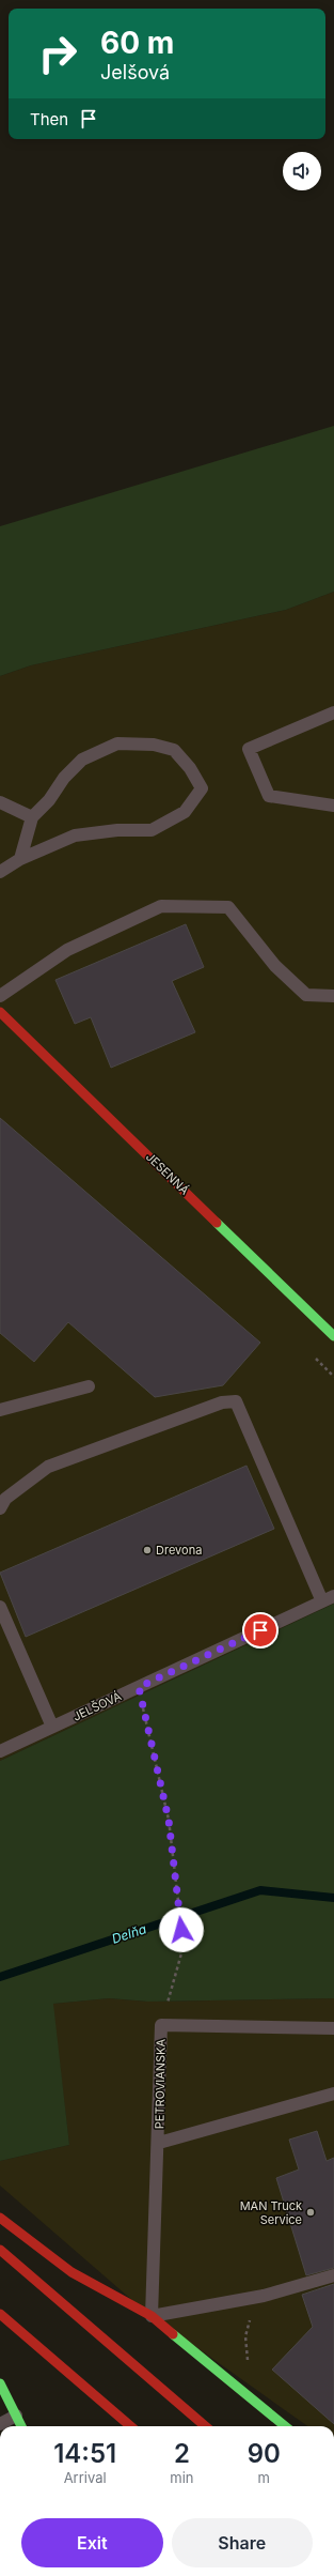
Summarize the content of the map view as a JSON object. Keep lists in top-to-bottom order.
{
  "streets": {
    "street": ["JESENNÁ"],
    "lane": ["JELŠOVÁ", "PETROVIANSKA"]
  },
  "water": ["Delňa"],
  "places": ["Drevona", "MAN Truck Service"],
  "page": {
    "turn": ["60 m", "Jelšová"],
    "then": "Then",
    "eta": [
      "14:51",
      "Arrival",
      "2",
      "min",
      "90",
      "m"
    ],
    "buttons": ["Exit", "Share"]
  }
}
